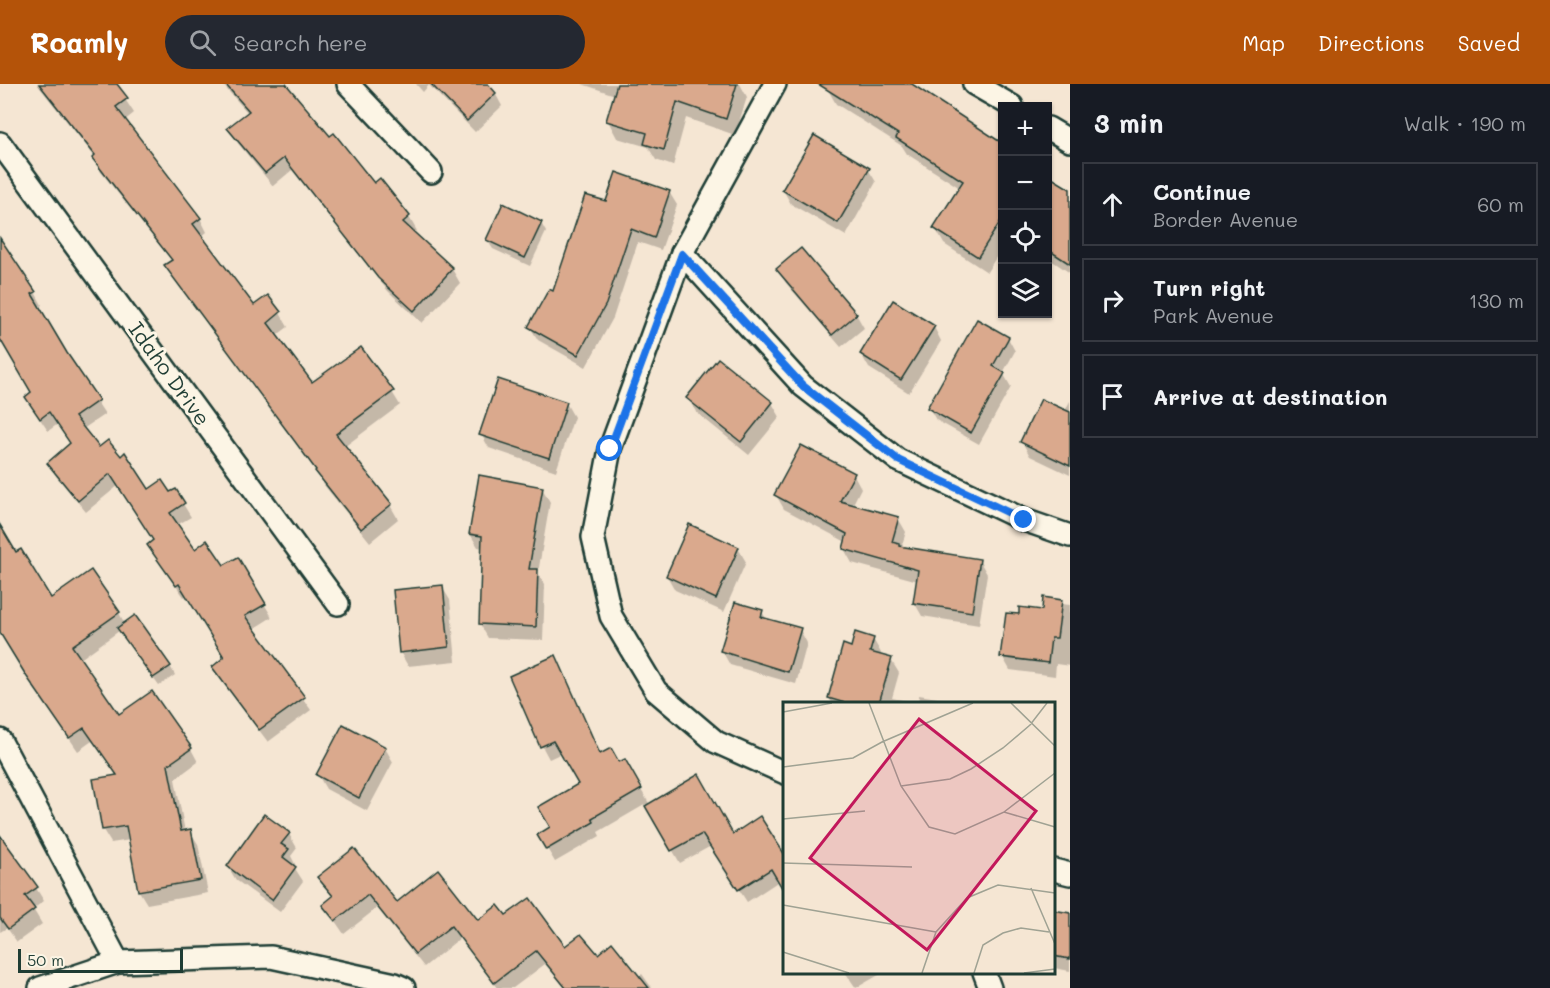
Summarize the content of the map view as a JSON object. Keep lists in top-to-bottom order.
{
  "streets": {
    "street": ["Idaho Drive"]
  },
  "scale_bar": "50 m",
  "page": {
    "header": "Roamly",
    "search": "Search here",
    "nav": ["Map", "Directions", "Saved"],
    "heading": ["3 min", "Walk · 190 m"],
    "map_buttons": ["+", "−"],
    "list": [
      ["Continue", "Border Avenue", "60 m"],
      ["Turn right", "Park Avenue", "130 m"],
      "Arrive at destination"
    ],
    "scale": "50 m"
  }
}
